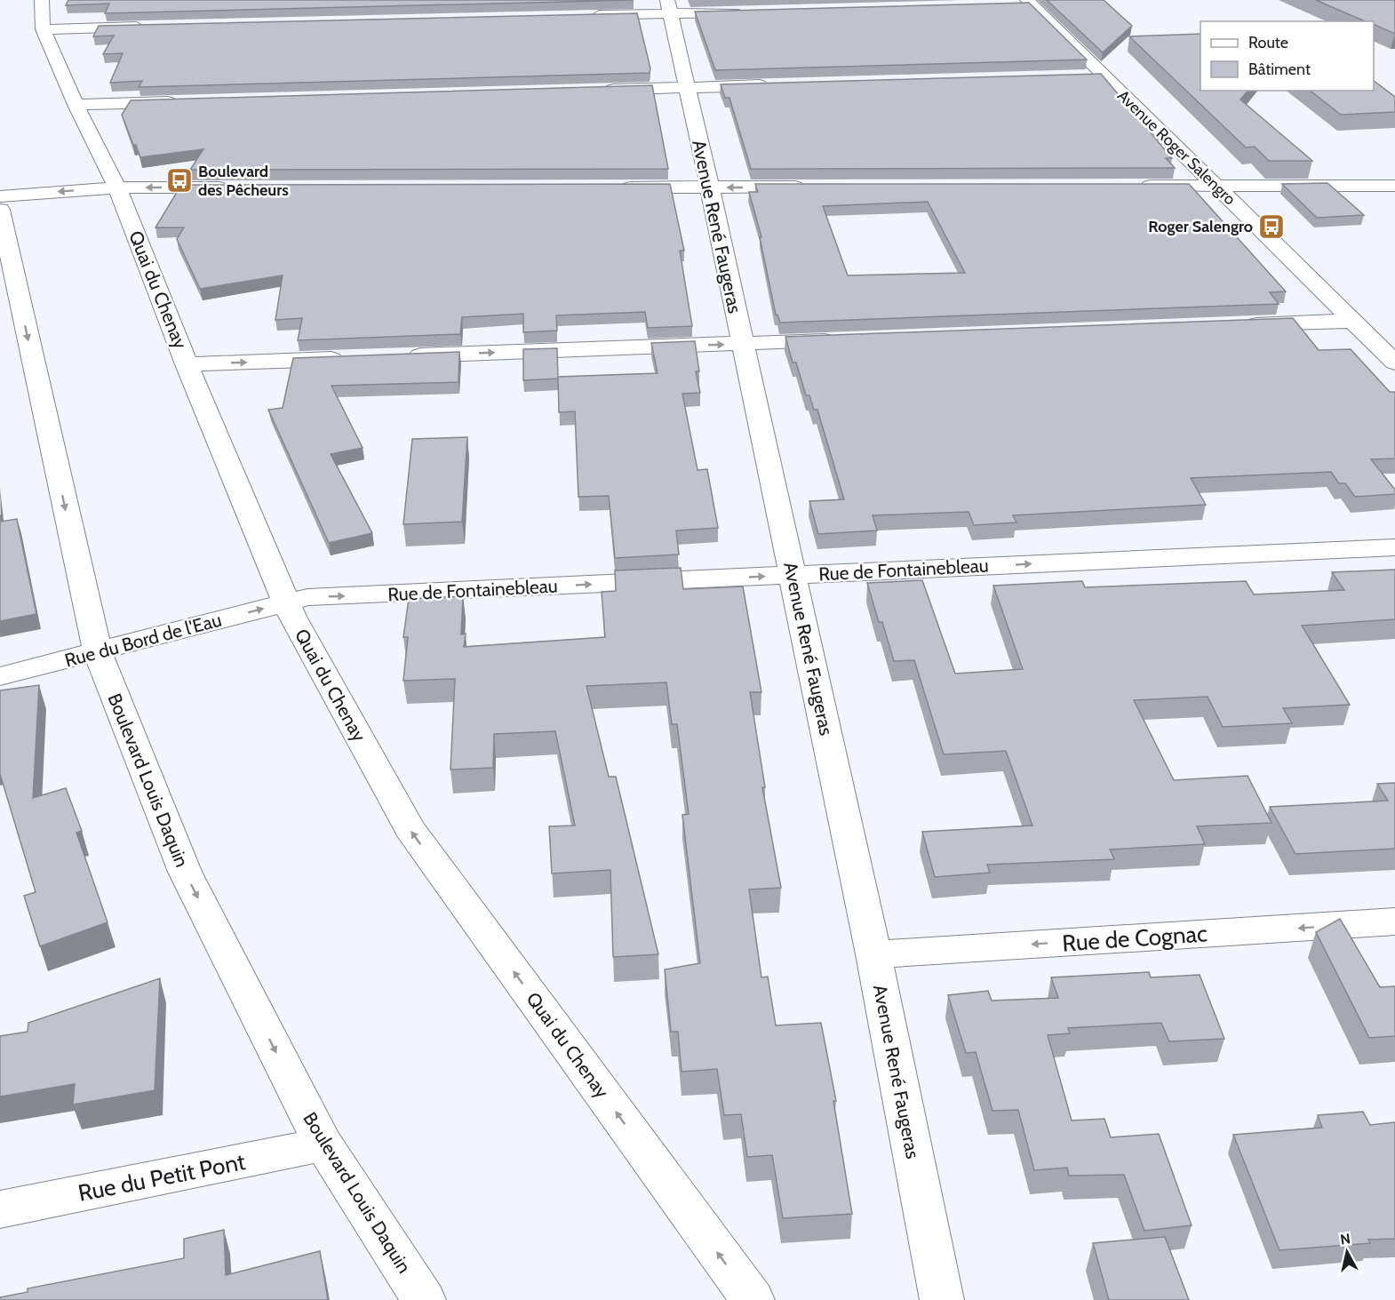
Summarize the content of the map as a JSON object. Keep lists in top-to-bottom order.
{
  "streets": {
    "street": [
      "Avenue Roger Salengro",
      "Avenue René Faugeras",
      "Quai du Chenay",
      "Rue de Fontainebleau",
      "Rue du Bord de l'Eau",
      "Boulevard Louis Daquin",
      "Rue de Cognac",
      "Rue du Petit Pont"
    ]
  },
  "crossings": [
    ["Avenue René Faugeras", "Rue de Fontainebleau"],
    ["Avenue René Faugeras", "Rue de Cognac"],
    ["Quai du Chenay", "Rue de Fontainebleau"],
    ["Quai du Chenay", "Rue du Bord de l'Eau"],
    ["Rue de Fontainebleau", "Rue du Bord de l'Eau"],
    ["Rue du Bord de l'Eau", "Boulevard Louis Daquin"],
    ["Boulevard Louis Daquin", "Rue du Petit Pont"]
  ],
  "one_way": [
    "Quai du Chenay",
    "Rue du Bord de l'Eau",
    "Boulevard Louis Daquin",
    "Rue de Cognac"
  ],
  "places": {
    "bus stop": ["Boulevard des Pêcheurs", "Roger Salengro"]
  },
  "legend": ["Route", "Bâtiment"],
  "north": "top"
}
